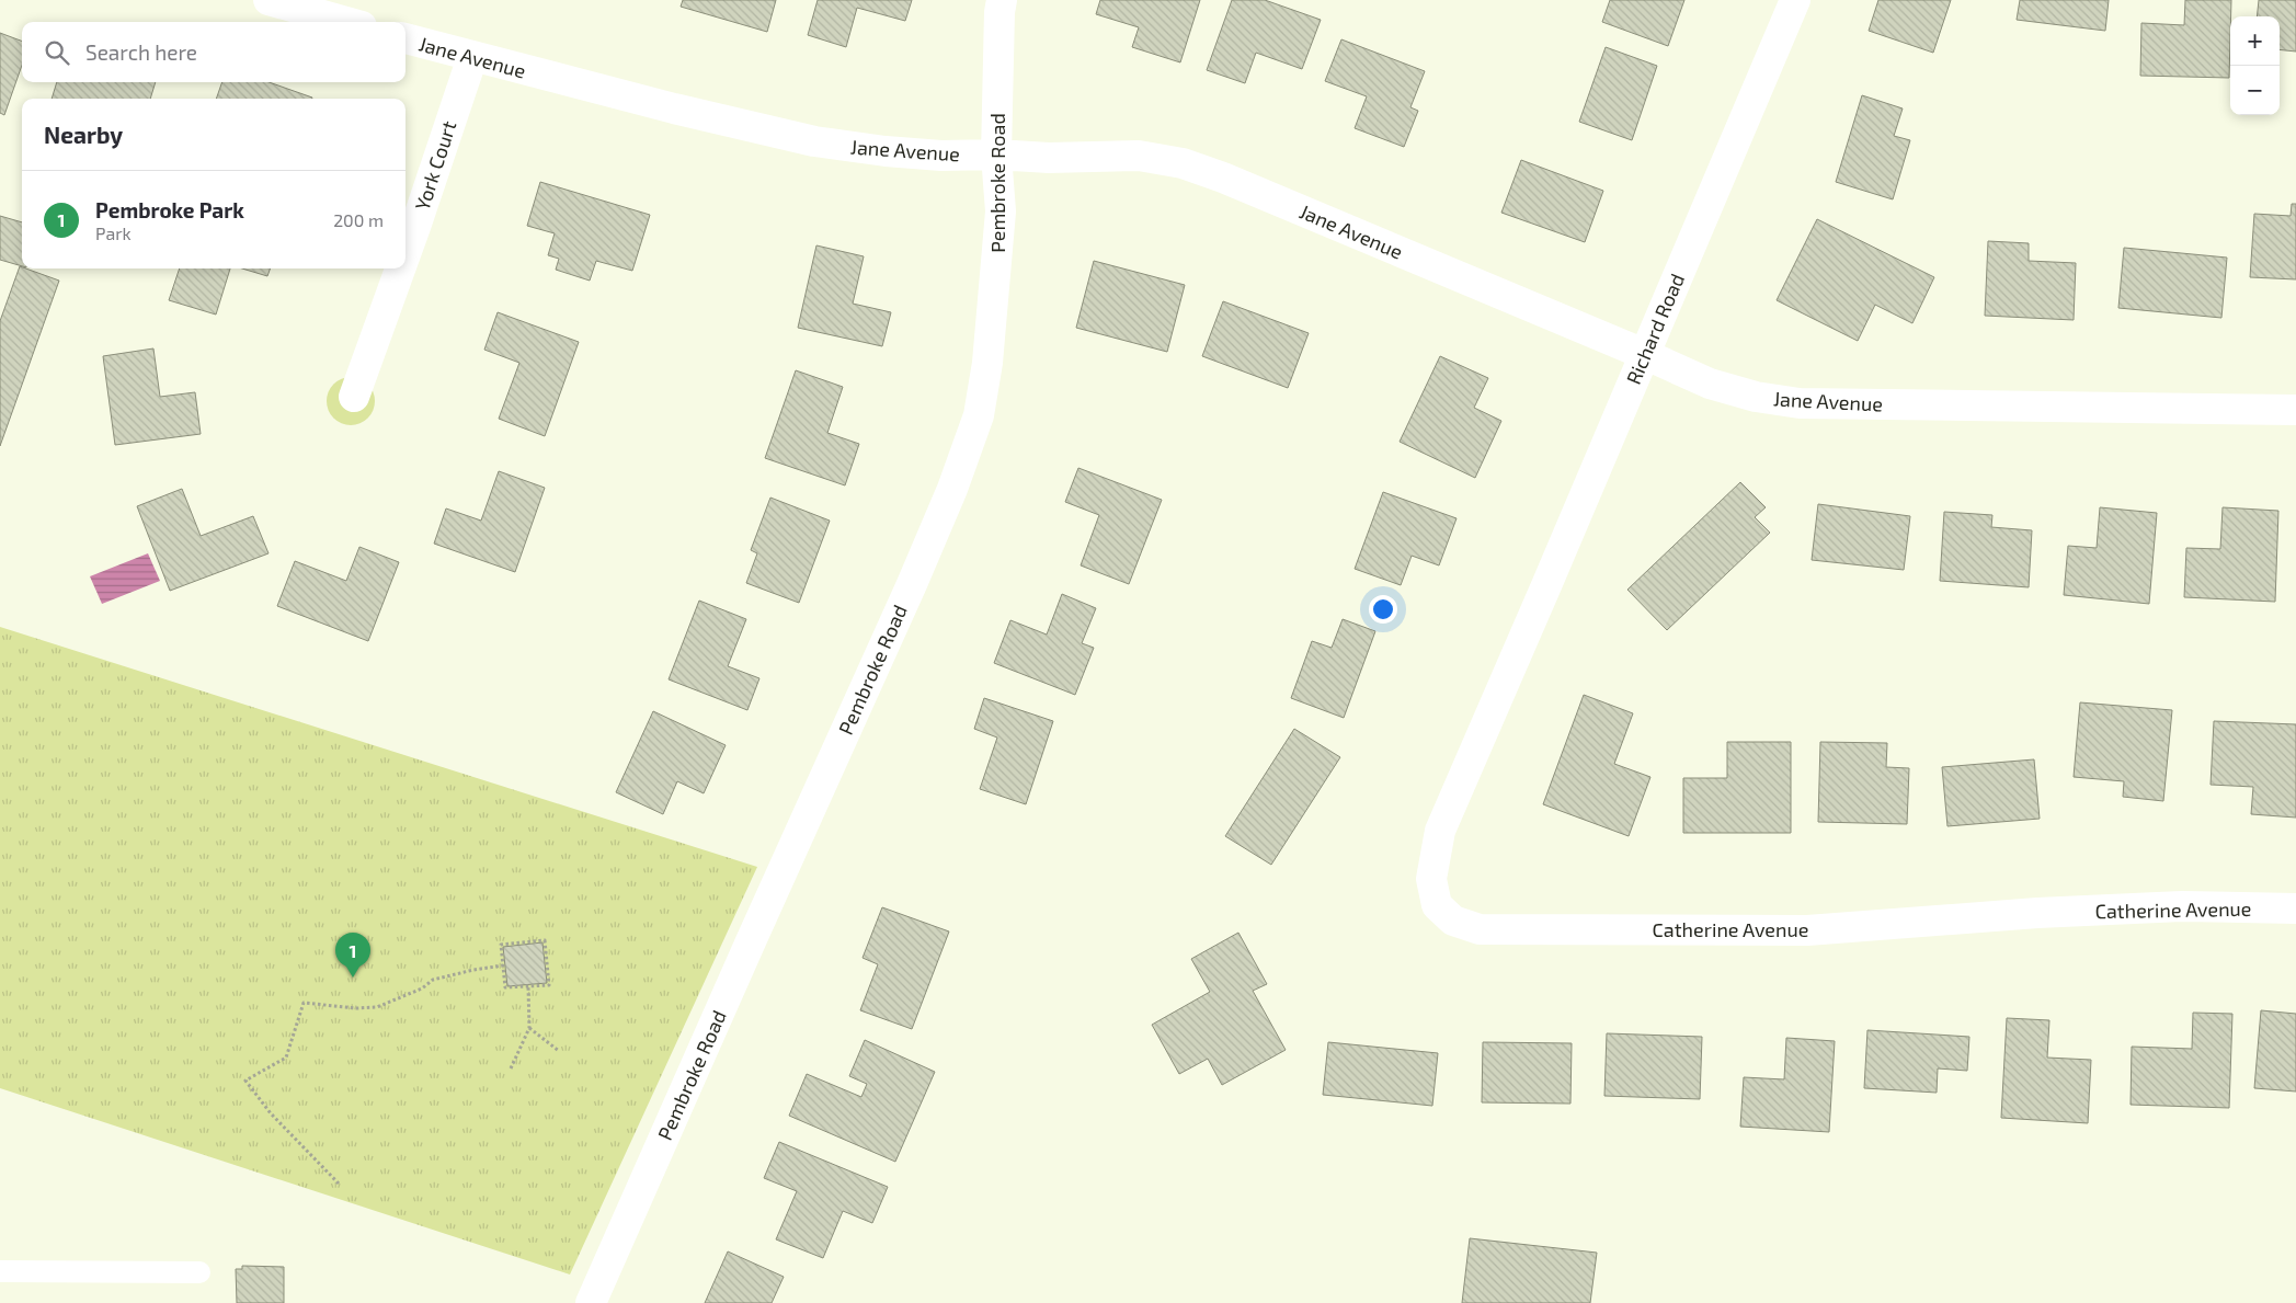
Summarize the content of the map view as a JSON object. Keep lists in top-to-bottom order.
{
  "streets": {
    "street": [
      "Jane Avenue",
      "York Court",
      "Pembroke Road",
      "Richard Road",
      "Catherine Avenue"
    ]
  },
  "crossings": [
    ["Jane Avenue", "York Court"],
    ["Jane Avenue", "Pembroke Road"],
    ["Jane Avenue", "Richard Road"],
    ["Richard Road", "Catherine Avenue"]
  ],
  "page": {
    "map_buttons": ["+", "−"],
    "search": "Search here",
    "heading": "Nearby",
    "list": [
      {
        "mark": "1",
        "name": "Pembroke Park",
        "note": "Park",
        "value": "200 m"
      }
    ],
    "pins": "1"
  }
}
